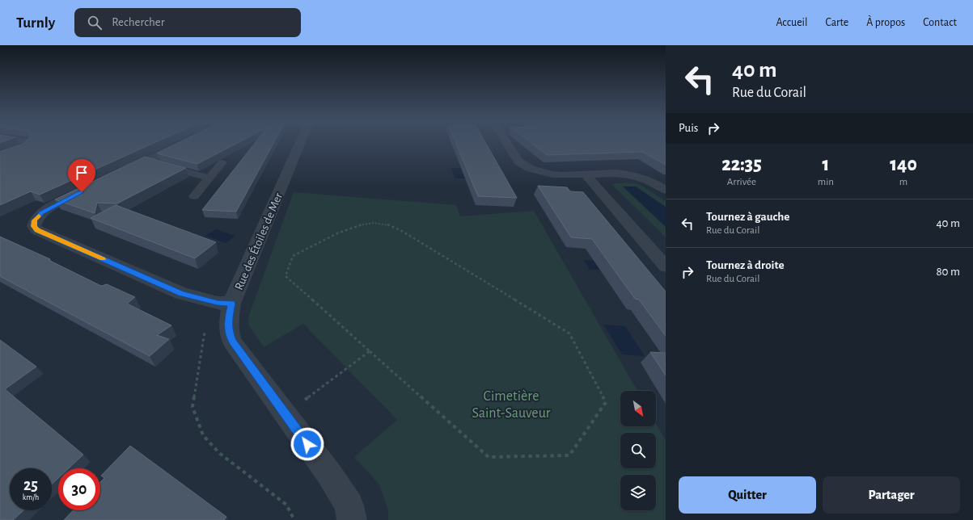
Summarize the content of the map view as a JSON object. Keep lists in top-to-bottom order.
{
  "streets": {
    "street": ["Rue des Étoiles de Mer"]
  },
  "parks": ["Cimetière Saint-Sauveur"],
  "north": "bottom right",
  "page": {
    "header": "Turnly",
    "search": "Rechercher",
    "nav": [
      "Accueil",
      "Carte",
      "À propos",
      "Contact"
    ],
    "turn": ["40 m", "Rue du Corail"],
    "then": "Puis",
    "eta": [
      "22:35",
      "Arrivée",
      "1",
      "min",
      "140",
      "m"
    ],
    "list": [
      {
        "name": "Tournez à gauche",
        "note": "Rue du Corail",
        "value": "40 m"
      },
      {
        "name": "Tournez à droite",
        "note": "Rue du Corail",
        "value": "80 m"
      }
    ],
    "speed": "25 km/h",
    "limit": "30",
    "buttons": ["Quitter", "Partager"]
  }
}
